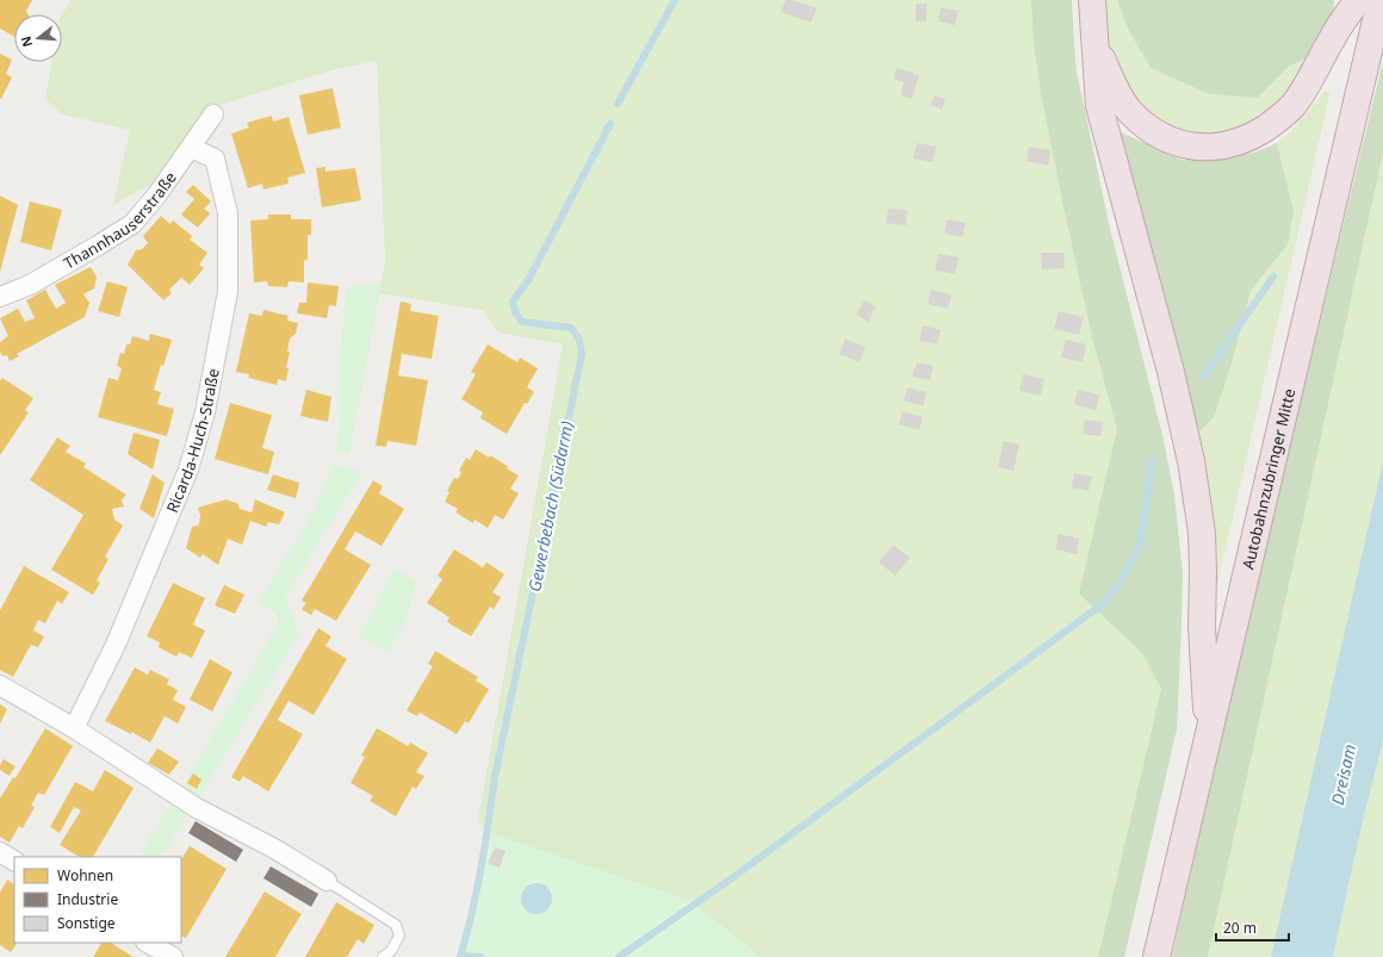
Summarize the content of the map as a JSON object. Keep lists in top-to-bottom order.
{
  "streets": {
    "highway": ["Autobahnzubringer Mitte"],
    "street": ["Thannhauserstraße", "Ricarda-Huch-Straße"]
  },
  "crossings": [
    ["Thannhauserstraße", "Ricarda-Huch-Straße"]
  ],
  "water": ["Gewerbebach (Südarm)", "Dreisam"],
  "legend": ["Wohnen", "Industrie", "Sonstige"],
  "scale_bar": "20 m",
  "north": "left"
}
